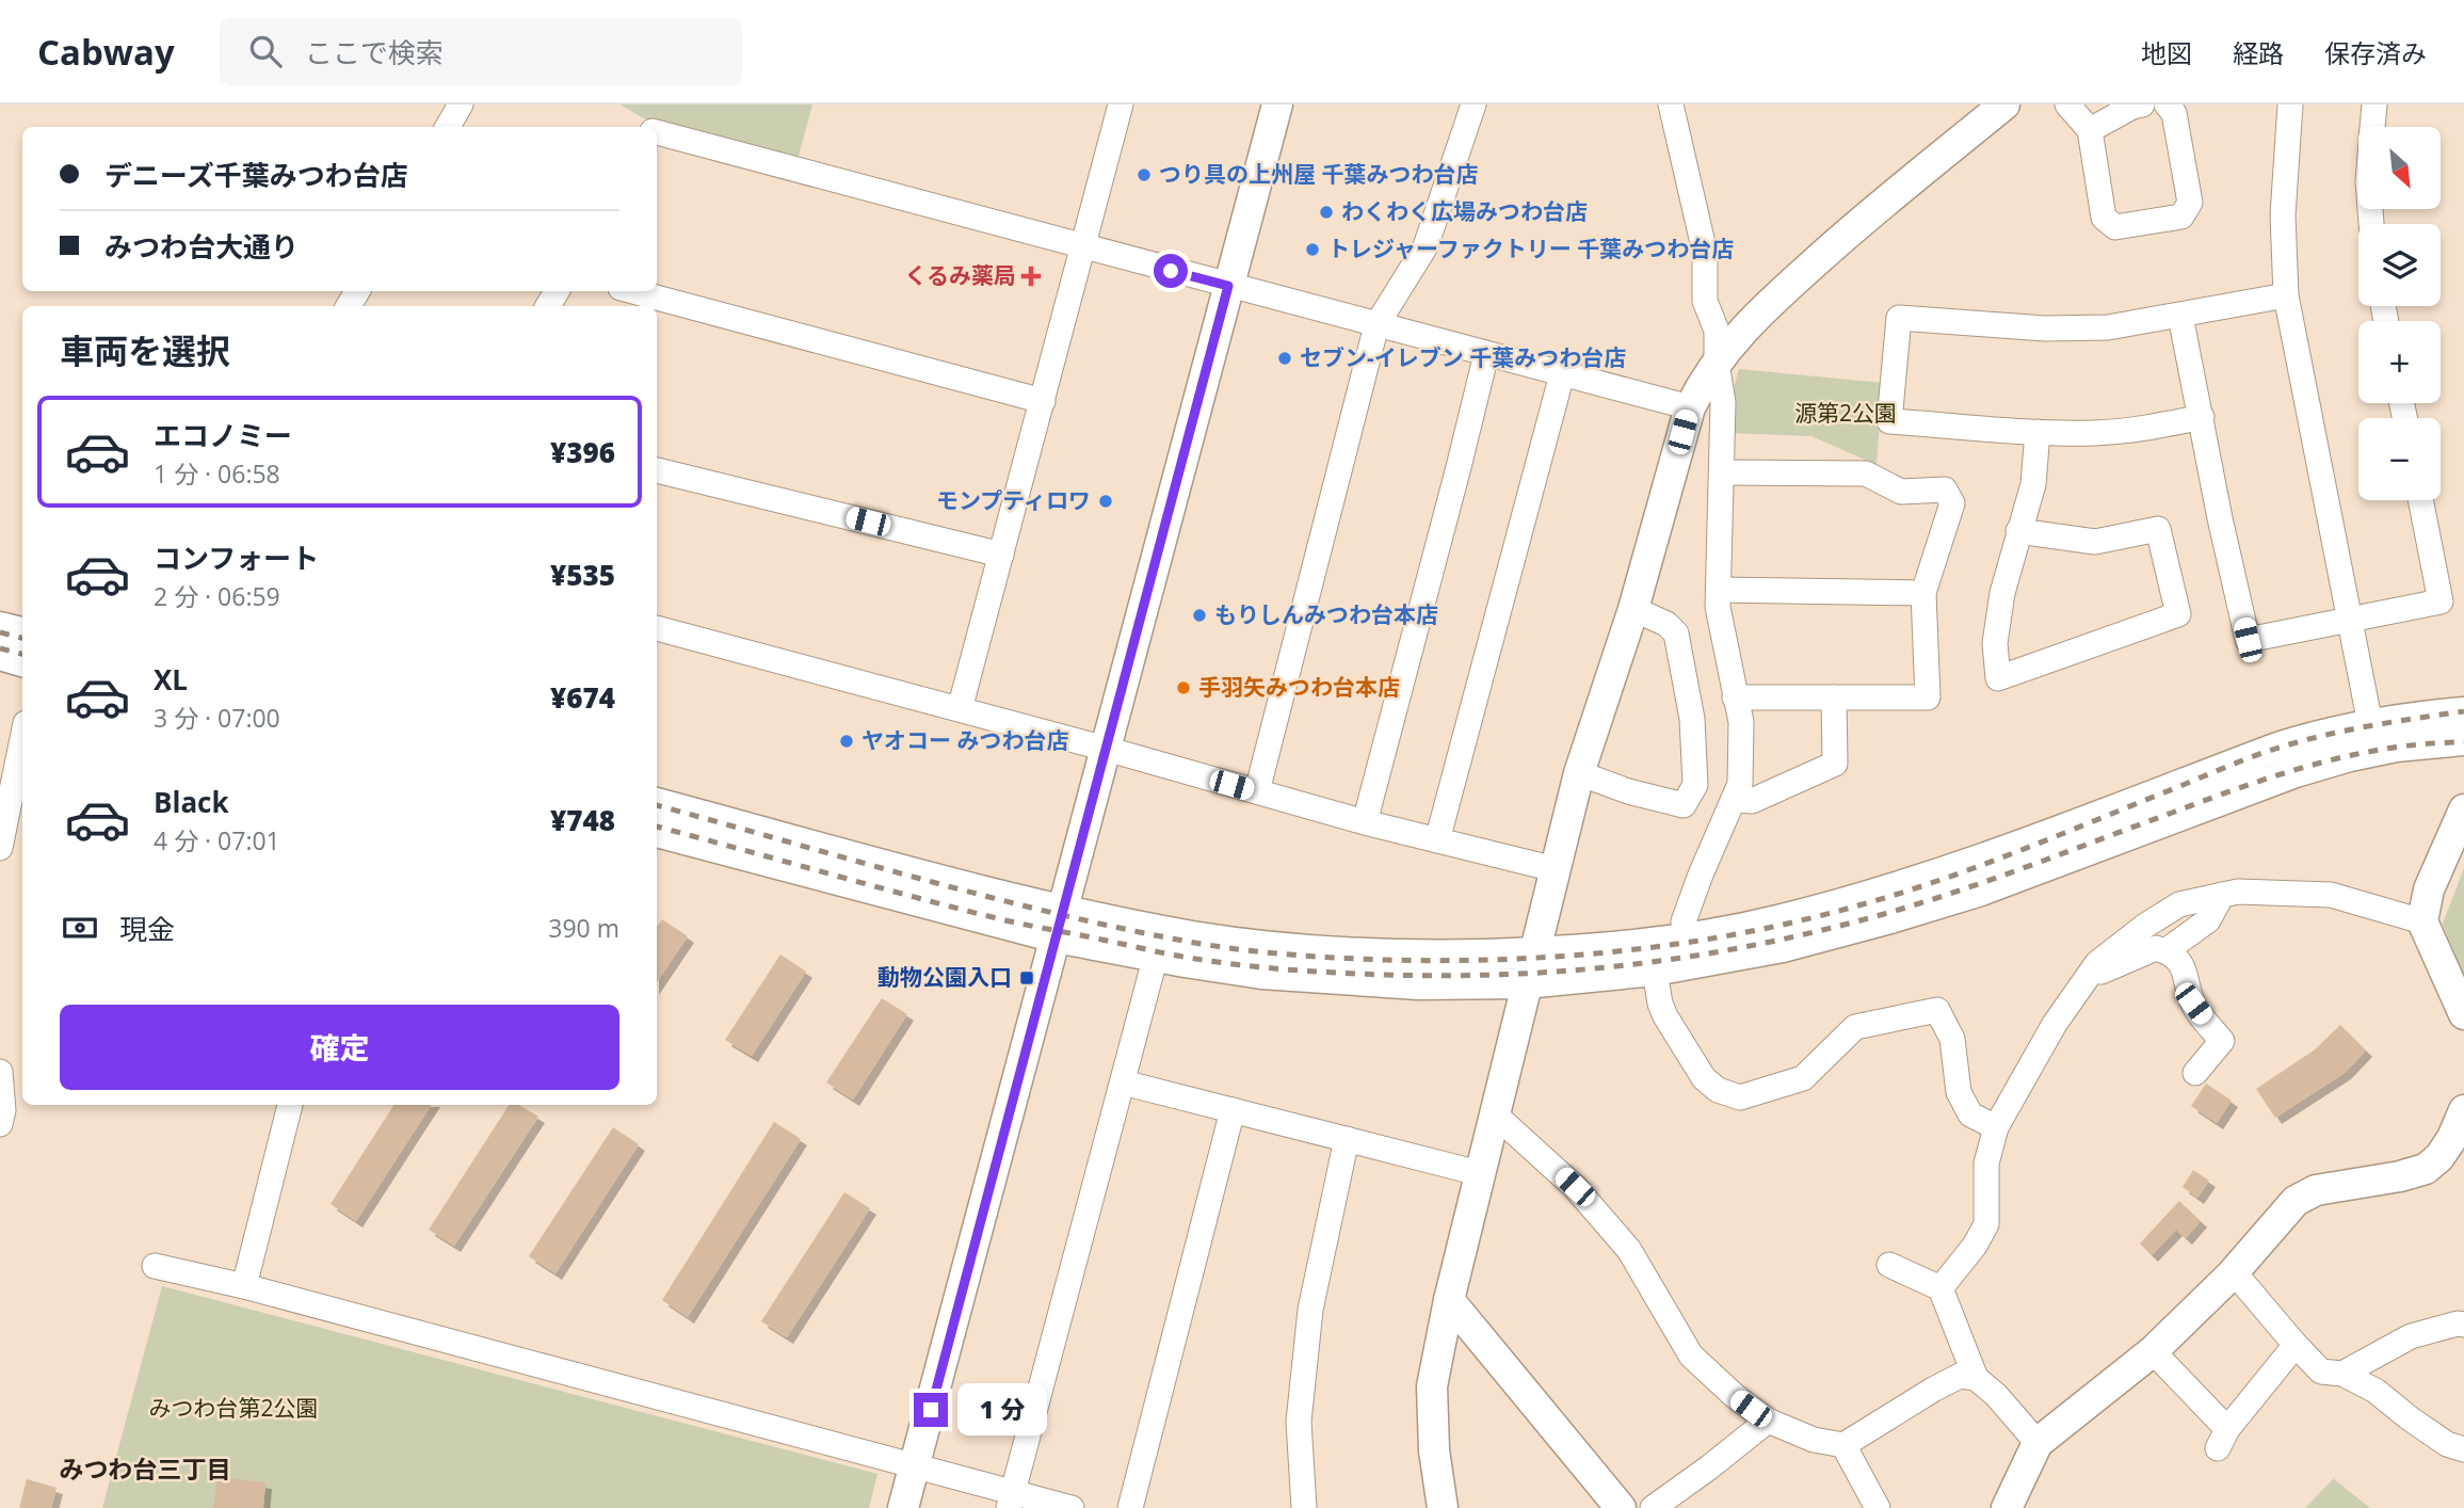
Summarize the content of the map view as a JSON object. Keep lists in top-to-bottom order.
{
  "districts": ["みつわ台三丁目"],
  "parks": ["源第2公園", "みつわ台第2公園"],
  "places": {
    "other": [
      "つり具の上州屋 千葉みつわ台店",
      "わくわく広場みつわ台店",
      "トレジャーファクトリー 千葉みつわ台店",
      "セブン-イレブン 千葉みつわ台店",
      "モンプティロワ",
      "もりしんみつわ台本店",
      "手羽矢みつわ台本店",
      "ヤオコー みつわ台店"
    ],
    "health": ["くるみ薬局"],
    "transit": ["動物公園入口"]
  },
  "north": "bottom right",
  "page": {
    "header": "Cabway",
    "search": "ここで検索",
    "nav": ["地図", "経路", "保存済み"],
    "map_buttons": ["+", "−"],
    "banner": ["デニーズ千葉みつわ台店", "みつわ台大通り"],
    "heading": "車両を選択",
    "list": [
      {
        "name": "エコノミー",
        "note": "1 分 · 06:58",
        "value": "¥396"
      },
      {
        "name": "コンフォート",
        "note": "2 分 · 06:59",
        "value": "¥535"
      },
      {
        "name": "XL",
        "note": "3 分 · 07:00",
        "value": "¥674"
      },
      {
        "name": "Black",
        "note": "4 分 · 07:01",
        "value": "¥748"
      }
    ],
    "pay": ["現金", "390 m"],
    "buttons": "確定",
    "bubble": "1 分"
  }
}
